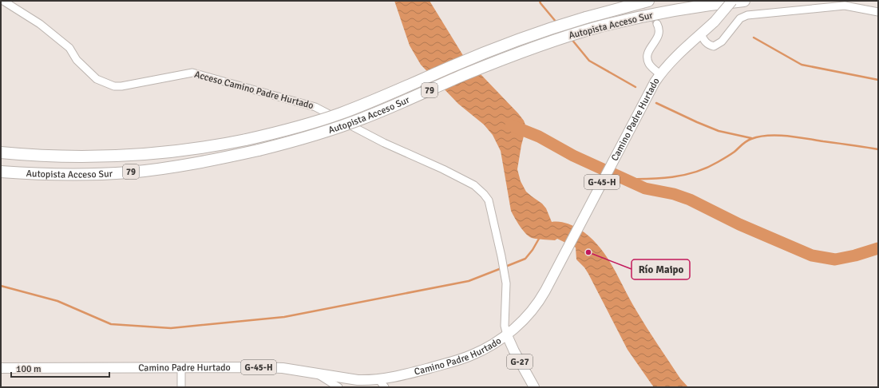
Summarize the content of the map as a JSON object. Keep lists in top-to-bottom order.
{
  "streets": {
    "highway": ["Autopista Acceso Sur", "79"],
    "main road": ["Camino Padre Hurtado", "G-45-H", "G-27"],
    "street": ["Acceso Camino Padre Hurtado"]
  },
  "crossings": [
    ["Acceso Camino Padre Hurtado", "Camino Padre Hurtado"],
    ["Acceso Camino Padre Hurtado", "G-27"],
    ["Camino Padre Hurtado", "G-27"]
  ],
  "places": ["Río Maipo"],
  "scale_bar": "100 m"
}
